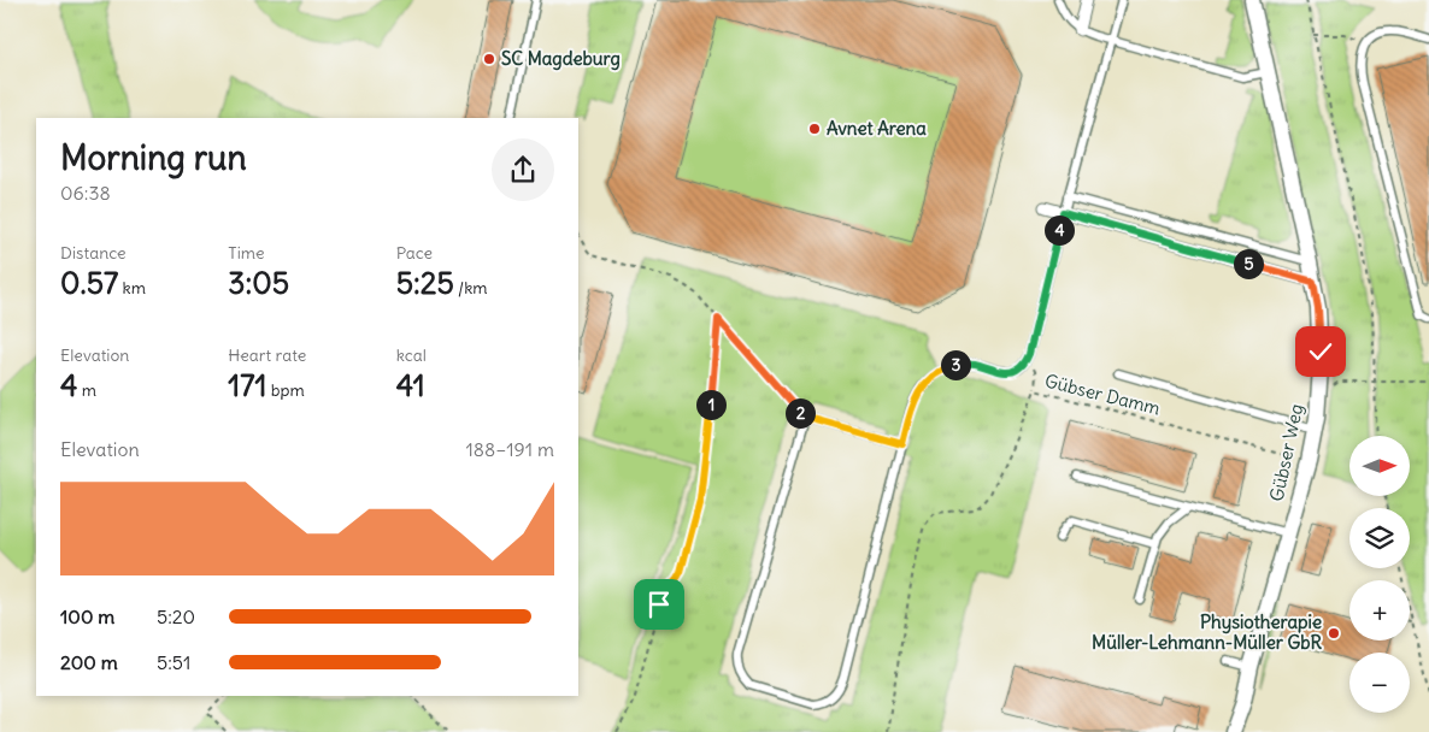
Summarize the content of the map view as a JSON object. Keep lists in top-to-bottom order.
{
  "streets": {
    "street": ["Gübser Weg"],
    "path": ["Gübser Damm"]
  },
  "crossings": [
    ["Gübser Damm", "Gübser Weg"]
  ],
  "places": ["SC Magdeburg", "Avnet Arena", "Physiotherapie Müller-Lehmann-Müller GbR"],
  "north": "right",
  "page": {
    "heading": ["Morning run", "06:38"],
    "pins": [
      "4",
      "5",
      "3",
      "1",
      "2"
    ],
    "stats": [
      ["Distance", "0.57 km"],
      ["Time", "3:05"],
      ["Pace", "5:25 /km"],
      ["Elevation", "4 m"],
      ["Heart rate", "171 bpm"],
      ["kcal", "41"]
    ],
    "chart": ["Elevation", "188–191 m"],
    "map_buttons": ["+", "−"],
    "list": [
      {
        "name": "100 m",
        "note": "5:20"
      },
      {
        "name": "200 m",
        "note": "5:51"
      }
    ]
  }
}
